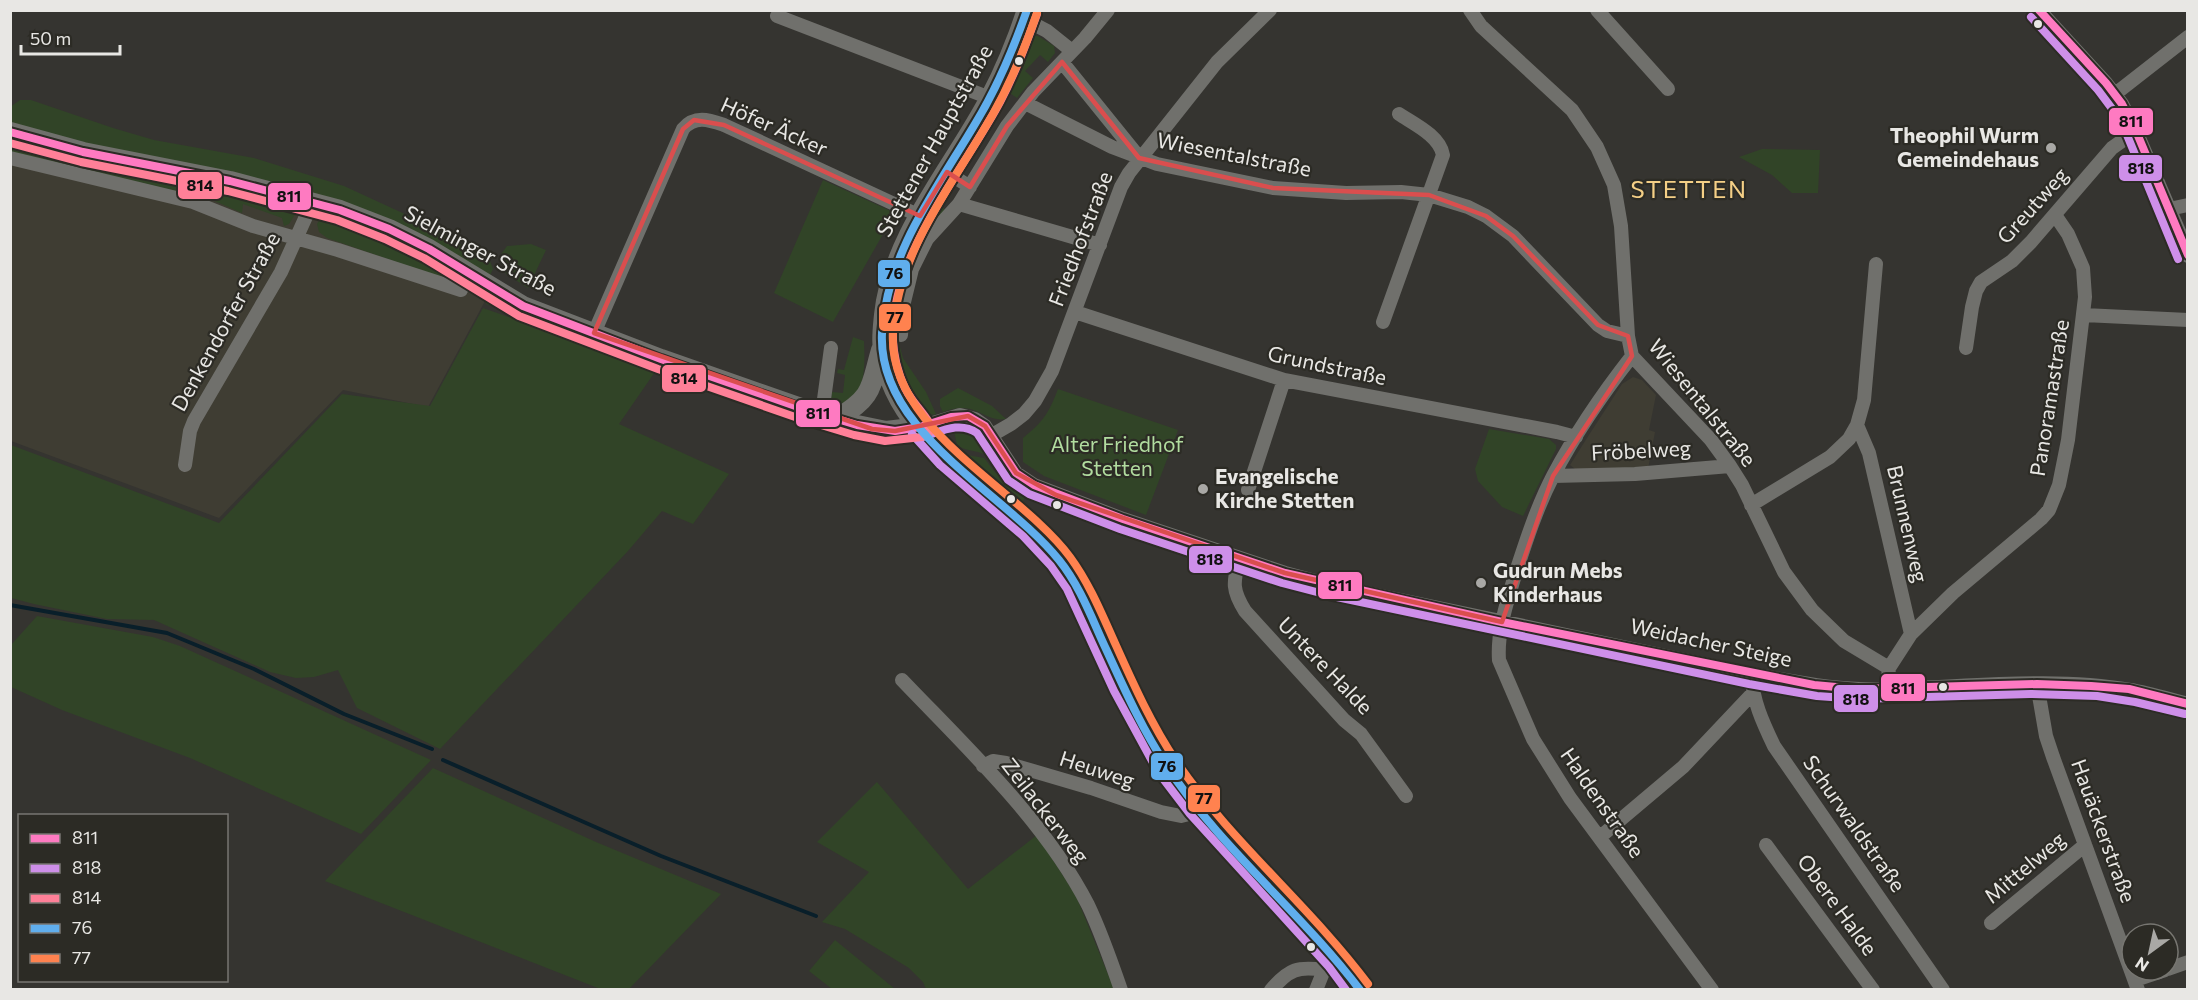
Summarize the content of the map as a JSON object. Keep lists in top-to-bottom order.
{
  "streets": {
    "street": [
      "Höfer Äcker",
      "Stettener Hauptstraße",
      "Wiesentalstraße",
      "Greutweg",
      "Friedhofstraße",
      "Sielminger Straße",
      "Denkendorfer Straße",
      "Grundstraße",
      "Panoramastraße",
      "Fröbelweg",
      "Brunnenweg",
      "Weidacher Steige",
      "Untere Halde",
      "Heuweg",
      "Haldenstraße",
      "Zeilackerweg",
      "Schurwaldstraße",
      "Hauäckerstraße",
      "Mittelweg",
      "Obere Halde"
    ]
  },
  "crossings": [
    ["Höfer Äcker", "Stettener Hauptstraße"],
    ["Höfer Äcker", "Sielminger Straße"],
    ["Stettener Hauptstraße", "Wiesentalstraße"],
    ["Stettener Hauptstraße", "Sielminger Straße"],
    ["Stettener Hauptstraße", "Weidacher Steige"],
    ["Stettener Hauptstraße", "Heuweg"],
    ["Wiesentalstraße", "Friedhofstraße"],
    ["Wiesentalstraße", "Panoramastraße"],
    ["Wiesentalstraße", "Fröbelweg"],
    ["Wiesentalstraße", "Haldenstraße"],
    ["Greutweg", "Panoramastraße"],
    ["Friedhofstraße", "Grundstraße"],
    ["Friedhofstraße", "Weidacher Steige"],
    ["Sielminger Straße", "Denkendorfer Straße"],
    ["Sielminger Straße", "Weidacher Steige"],
    ["Grundstraße", "Haldenstraße"],
    ["Panoramastraße", "Brunnenweg"],
    ["Fröbelweg", "Haldenstraße"],
    ["Weidacher Steige", "Untere Halde"],
    ["Weidacher Steige", "Haldenstraße"],
    ["Weidacher Steige", "Schurwaldstraße"],
    ["Weidacher Steige", "Hauäckerstraße"],
    ["Heuweg", "Zeilackerweg"],
    ["Hauäckerstraße", "Mittelweg"]
  ],
  "districts": ["STETTEN"],
  "parks": ["Alter Friedhof Stetten"],
  "places": ["Theophil Wurm Gemeindehaus", "Evangelische Kirche Stetten", "Gudrun Mebs Kinderhaus"],
  "lines": [
    "transit line 811",
    "transit line 76",
    "transit line 77",
    "transit line 814",
    "transit line 818"
  ],
  "legend": [
    "811",
    "818",
    "814",
    "76",
    "77"
  ],
  "scale_bar": "50 m",
  "north": "bottom left"
}
